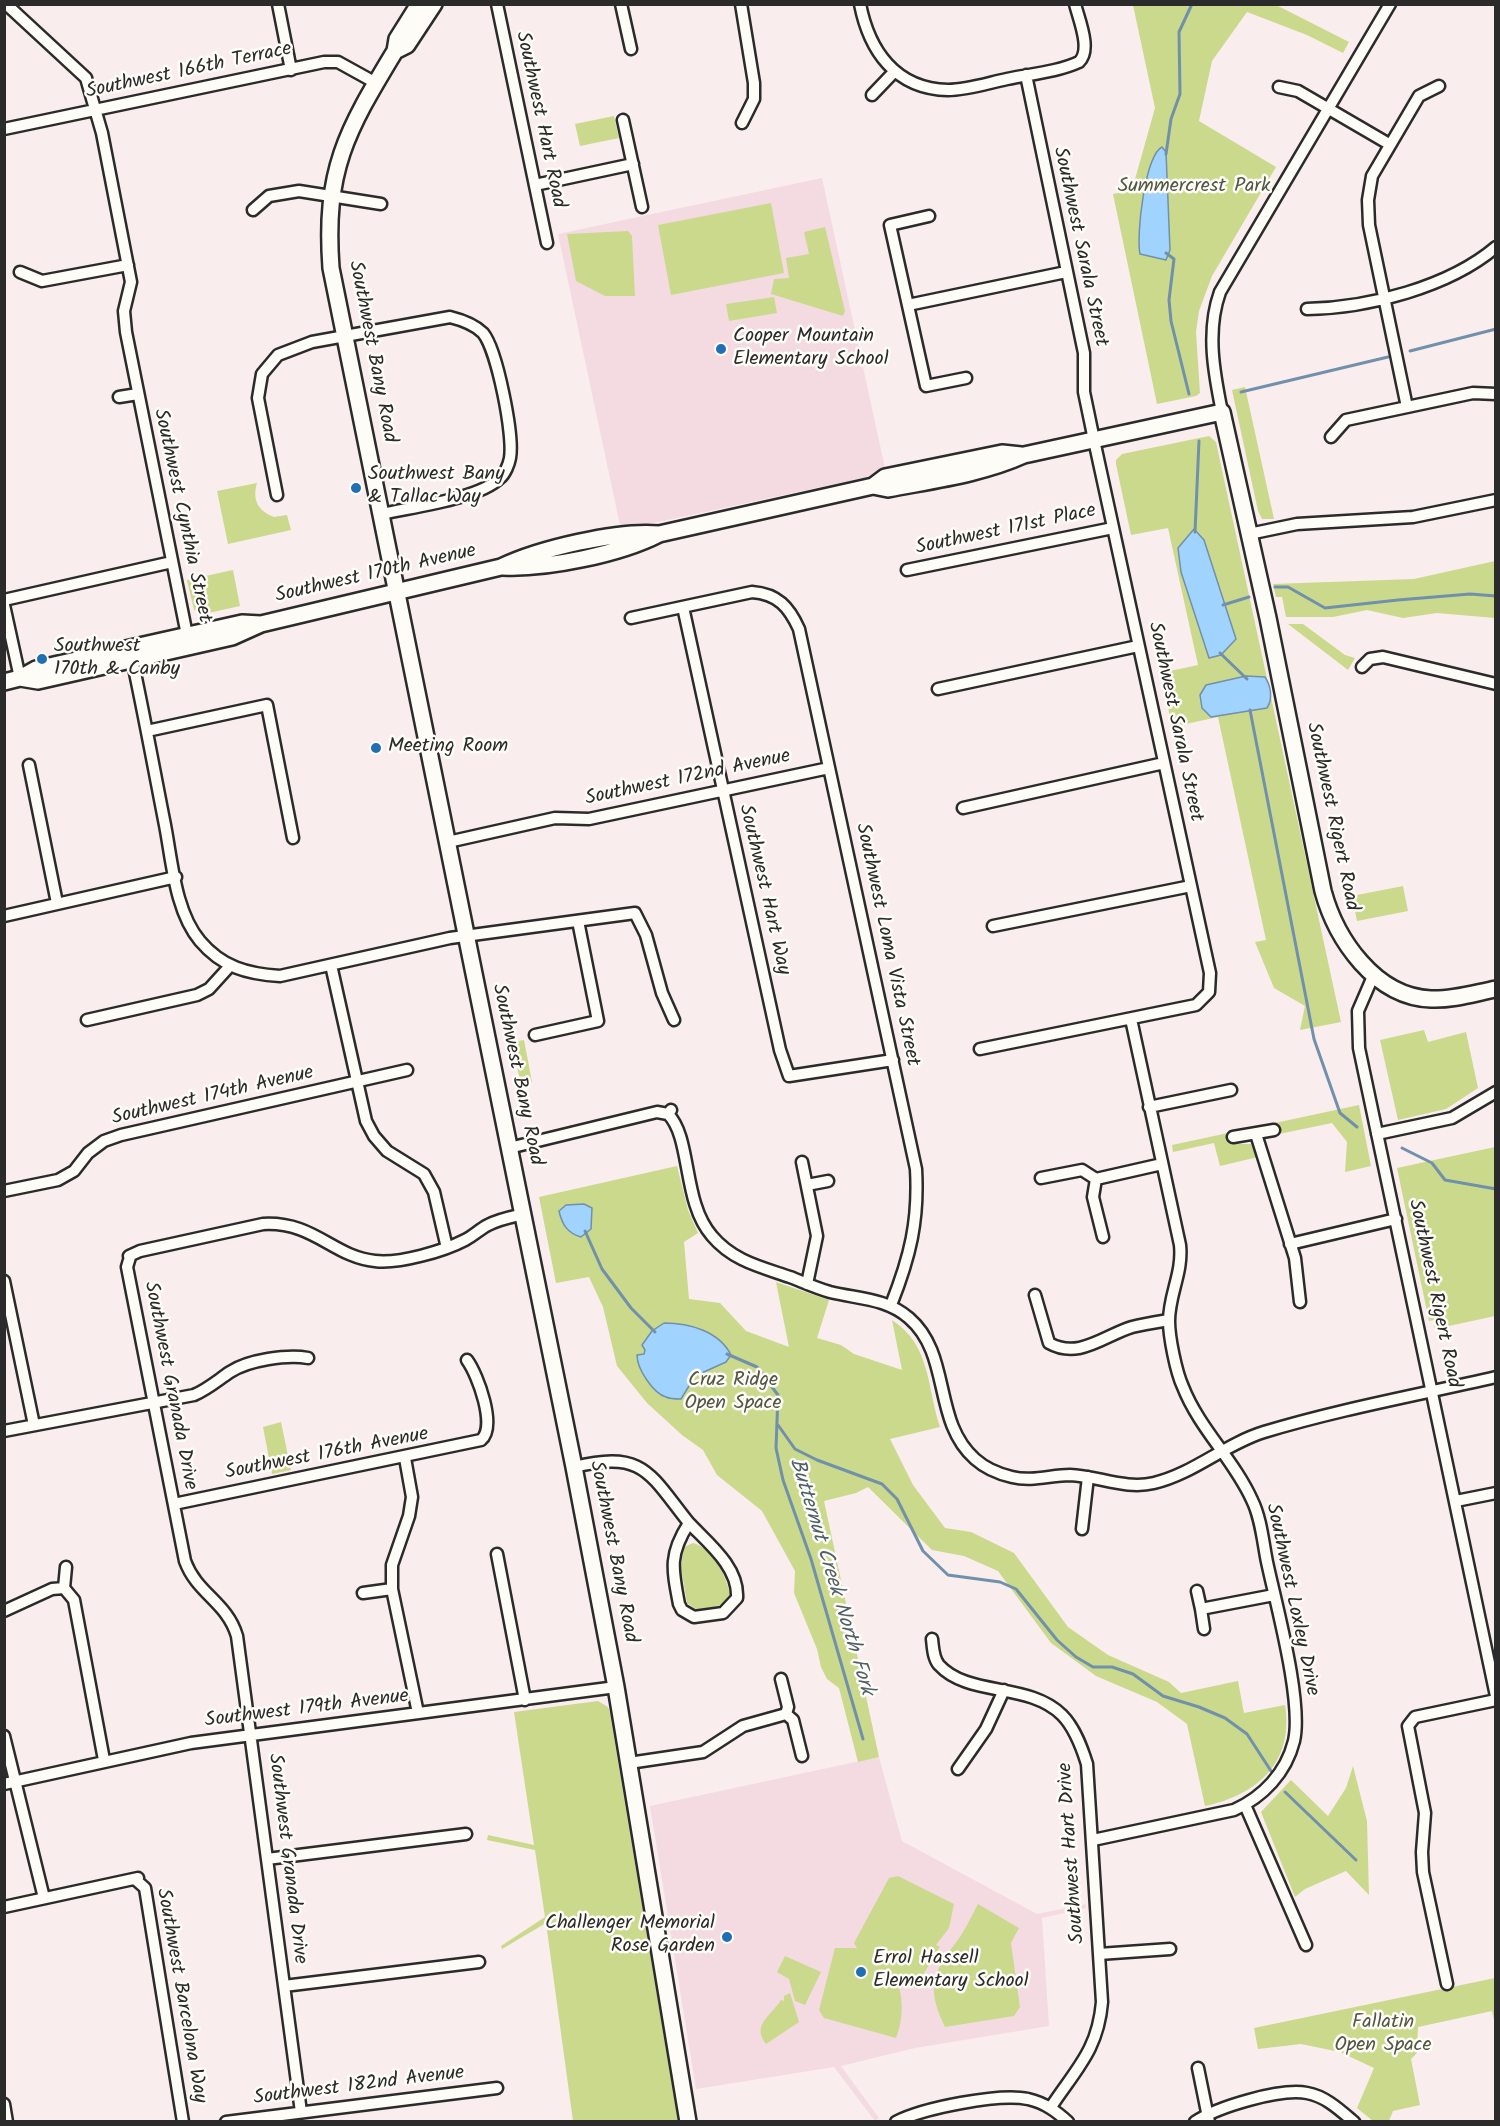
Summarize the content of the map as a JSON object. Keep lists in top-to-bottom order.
{
  "streets": {
    "main road": ["Southwest Bany Road", "Southwest 170th Avenue", "Southwest Rigert Road"],
    "street": [
      "Southwest 166th Terrace",
      "Southwest Hart Road",
      "Southwest Sarala Street",
      "Southwest Cynthia Street",
      "Southwest 171st Place",
      "Southwest 172nd Avenue",
      "Southwest Hart Way",
      "Southwest Loma Vista Street",
      "Southwest 174th Avenue",
      "Southwest Granada Drive",
      "Southwest 176th Avenue",
      "Southwest Loxley Drive",
      "Southwest 179th Avenue",
      "Southwest Hart Drive",
      "Southwest Barcelona Way",
      "Southwest 182nd Avenue"
    ]
  },
  "crossings": [
    ["Southwest 166th Terrace", "Southwest Bany Road"],
    ["Southwest 166th Terrace", "Southwest Cynthia Street"],
    ["Southwest Sarala Street", "Southwest 171st Place"],
    ["Southwest Sarala Street", "Southwest 170th Avenue"],
    ["Southwest Bany Road", "Southwest 170th Avenue"],
    ["Southwest Bany Road", "Southwest 172nd Avenue"],
    ["Southwest Bany Road", "Southwest 179th Avenue"],
    ["Southwest Cynthia Street", "Southwest 170th Avenue"],
    ["Southwest 170th Avenue", "Southwest Rigert Road"],
    ["Southwest 172nd Avenue", "Southwest Hart Way"],
    ["Southwest 172nd Avenue", "Southwest Loma Vista Street"],
    ["Southwest Hart Way", "Southwest Loma Vista Street"],
    ["Southwest Granada Drive", "Southwest 176th Avenue"],
    ["Southwest Granada Drive", "Southwest 179th Avenue"],
    ["Southwest Granada Drive", "Southwest 182nd Avenue"],
    ["Southwest Loxley Drive", "Southwest Hart Drive"]
  ],
  "water": ["Butternut Creek North Fork"],
  "parks": ["Summercrest Park", "Cruz Ridge Open Space", "Fallatin Open Space"],
  "places": [
    "Cooper Mountain Elementary School",
    "Southwest Bany & Tallac Way",
    "Southwest 170th & Canby",
    "Meeting Room",
    "Challenger Memorial Rose Garden",
    "Errol Hassell Elementary School"
  ]
}
